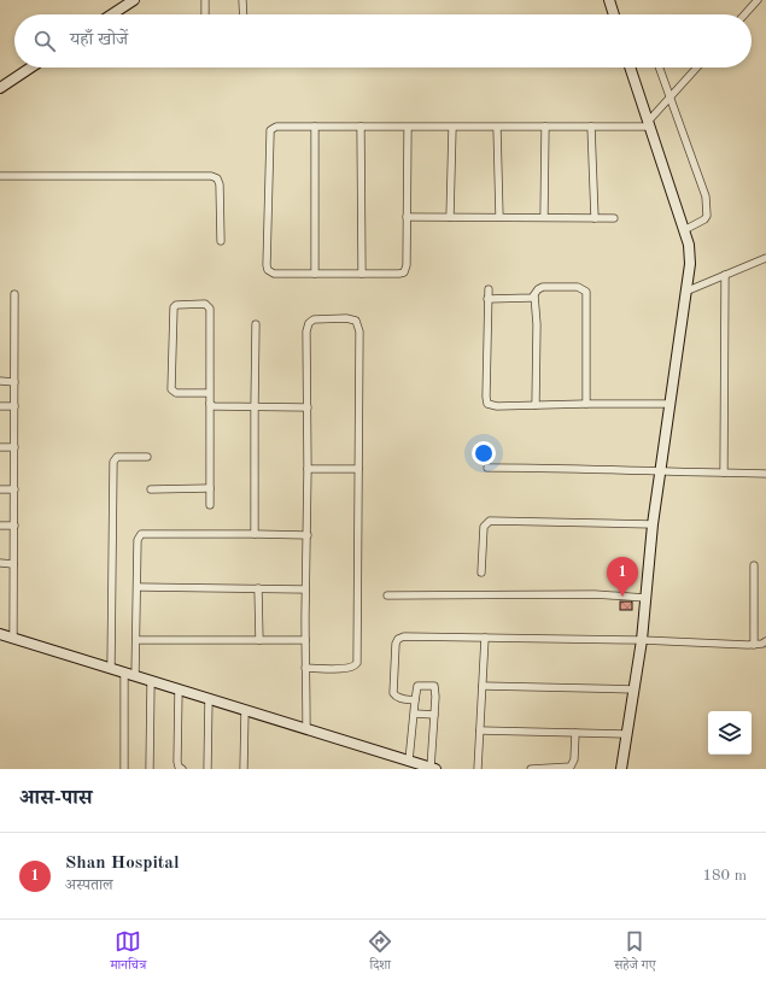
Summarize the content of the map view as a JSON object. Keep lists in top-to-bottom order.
{
  "page": {
    "search": "यहाँ खोजें",
    "pins": "1",
    "heading": "आस-पास",
    "list": [
      {
        "mark": "1",
        "name": "Shan Hospital",
        "note": "अस्पताल",
        "value": "180 m"
      }
    ],
    "nav": ["मानचित्र", "दिशा", "सहेजे गए"]
  }
}
